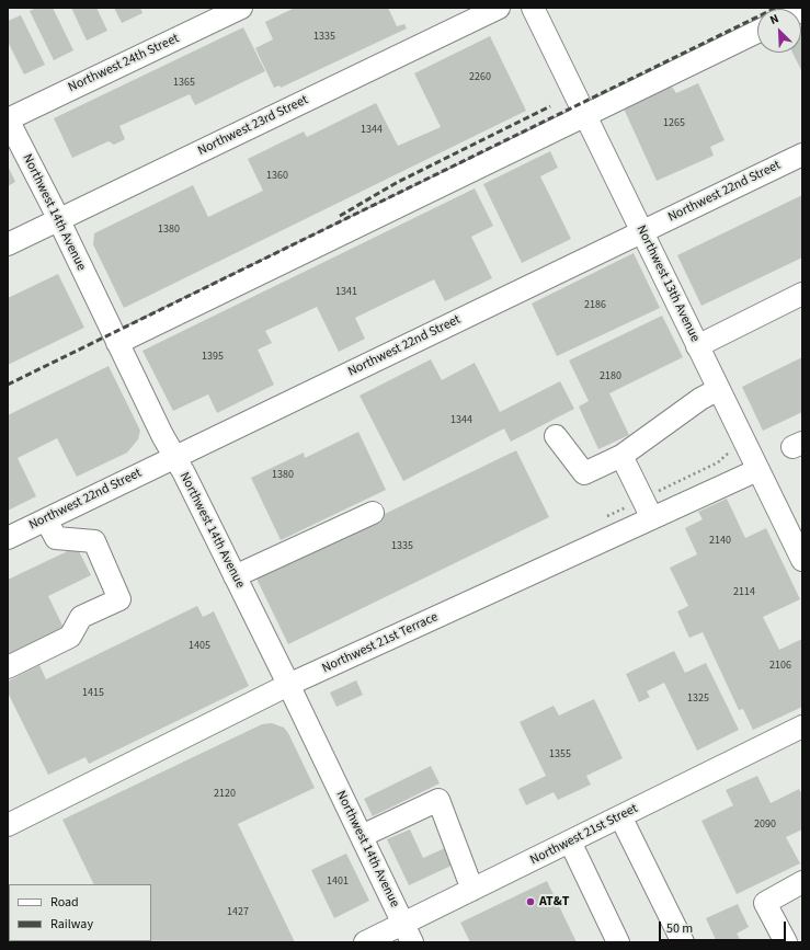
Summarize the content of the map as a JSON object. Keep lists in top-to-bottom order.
{
  "streets": {
    "street": [
      "Northwest 24th Street",
      "Northwest 23rd Street",
      "Northwest 22nd Street",
      "Northwest 14th Avenue",
      "Northwest 13th Avenue",
      "Northwest 21st Terrace",
      "Northwest 21st Street"
    ]
  },
  "crossings": [
    ["Northwest 24th Street", "Northwest 14th Avenue"],
    ["Northwest 23rd Street", "Northwest 14th Avenue"],
    ["Northwest 22nd Street", "Northwest 14th Avenue"],
    ["Northwest 22nd Street", "Northwest 13th Avenue"],
    ["Northwest 14th Avenue", "Northwest 21st Terrace"],
    ["Northwest 14th Avenue", "Northwest 21st Street"],
    ["Northwest 13th Avenue", "Northwest 21st Terrace"]
  ],
  "places": ["AT&T"],
  "house_numbers": [
    "1335",
    "2260",
    "1365",
    "1265",
    "1344",
    "1360",
    "1380",
    "1341",
    "2186",
    "1395",
    "2180",
    "1344",
    "1380",
    "2140",
    "1335",
    "2114",
    "1405",
    "2106",
    "1415",
    "1325",
    "1355",
    "2120",
    "2090",
    "1401",
    "1427"
  ],
  "legend": ["Road", "Railway"],
  "scale_bar": "50 m",
  "north": "top left"
}
